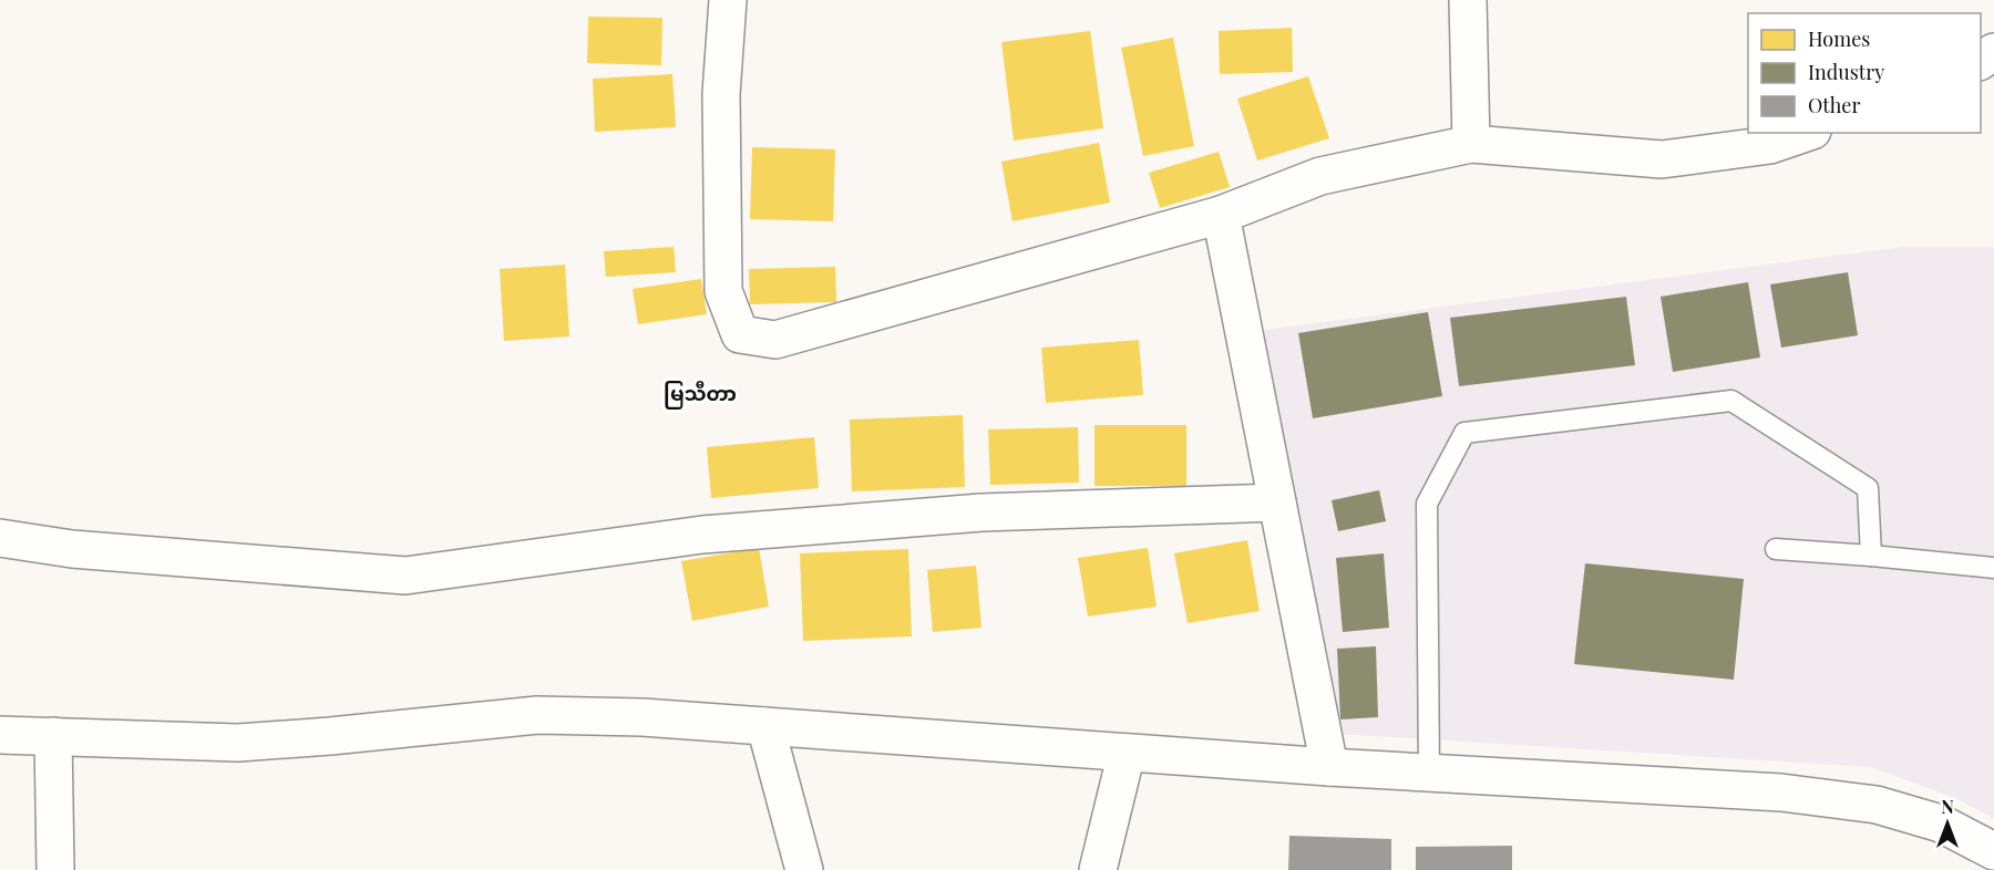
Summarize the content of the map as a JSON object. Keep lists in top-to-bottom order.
{
  "districts": ["မြသီတာ"],
  "legend": ["Homes", "Industry", "Other"],
  "north": "top"
}
